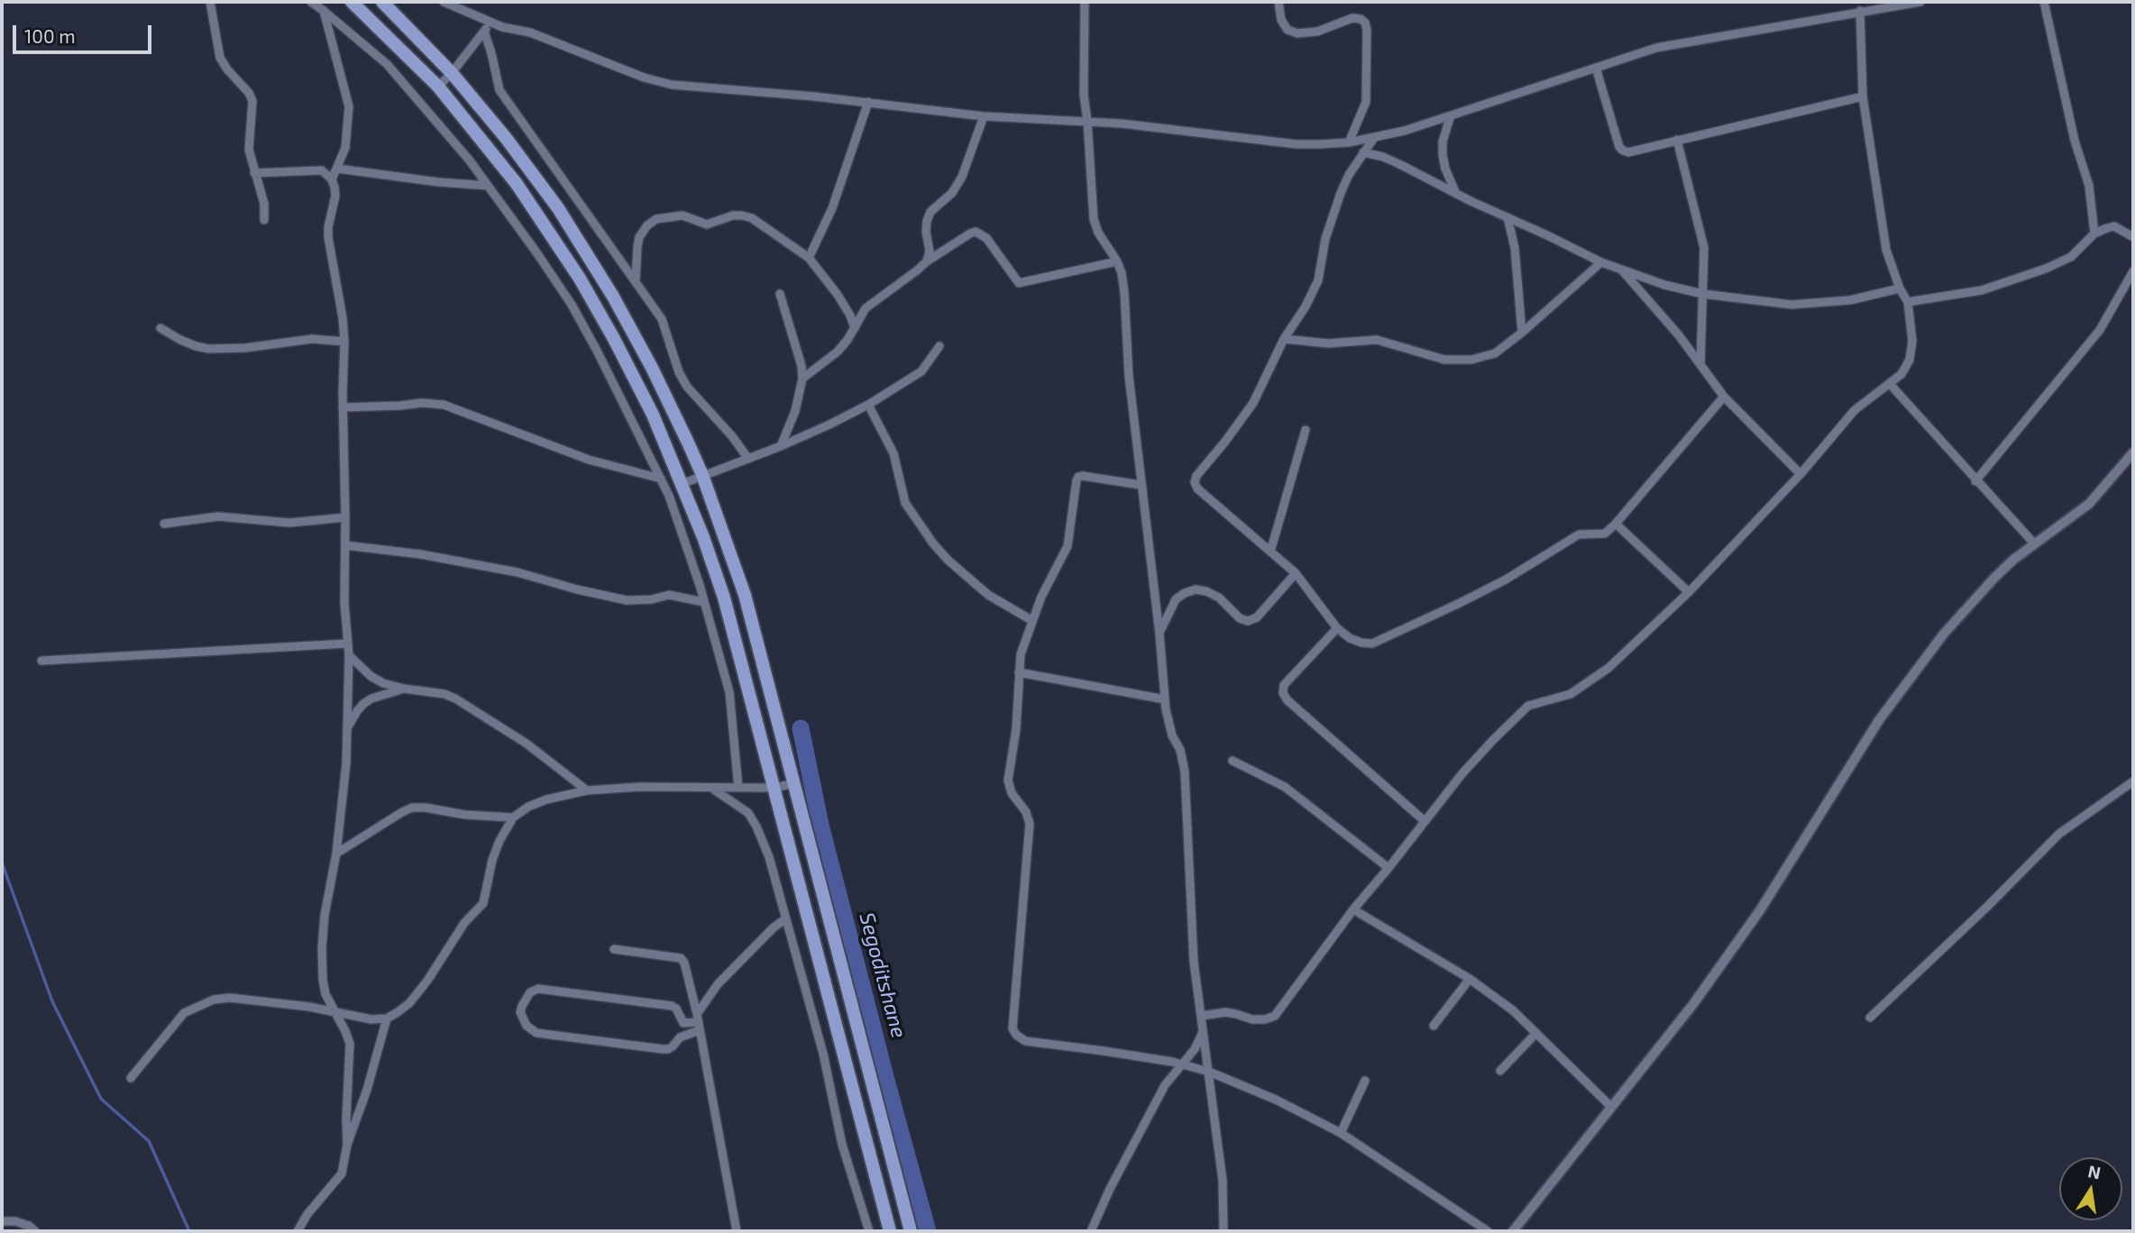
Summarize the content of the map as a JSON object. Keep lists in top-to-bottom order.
{
  "water": ["Segoditshane"],
  "scale_bar": "100 m",
  "north": "top"
}
